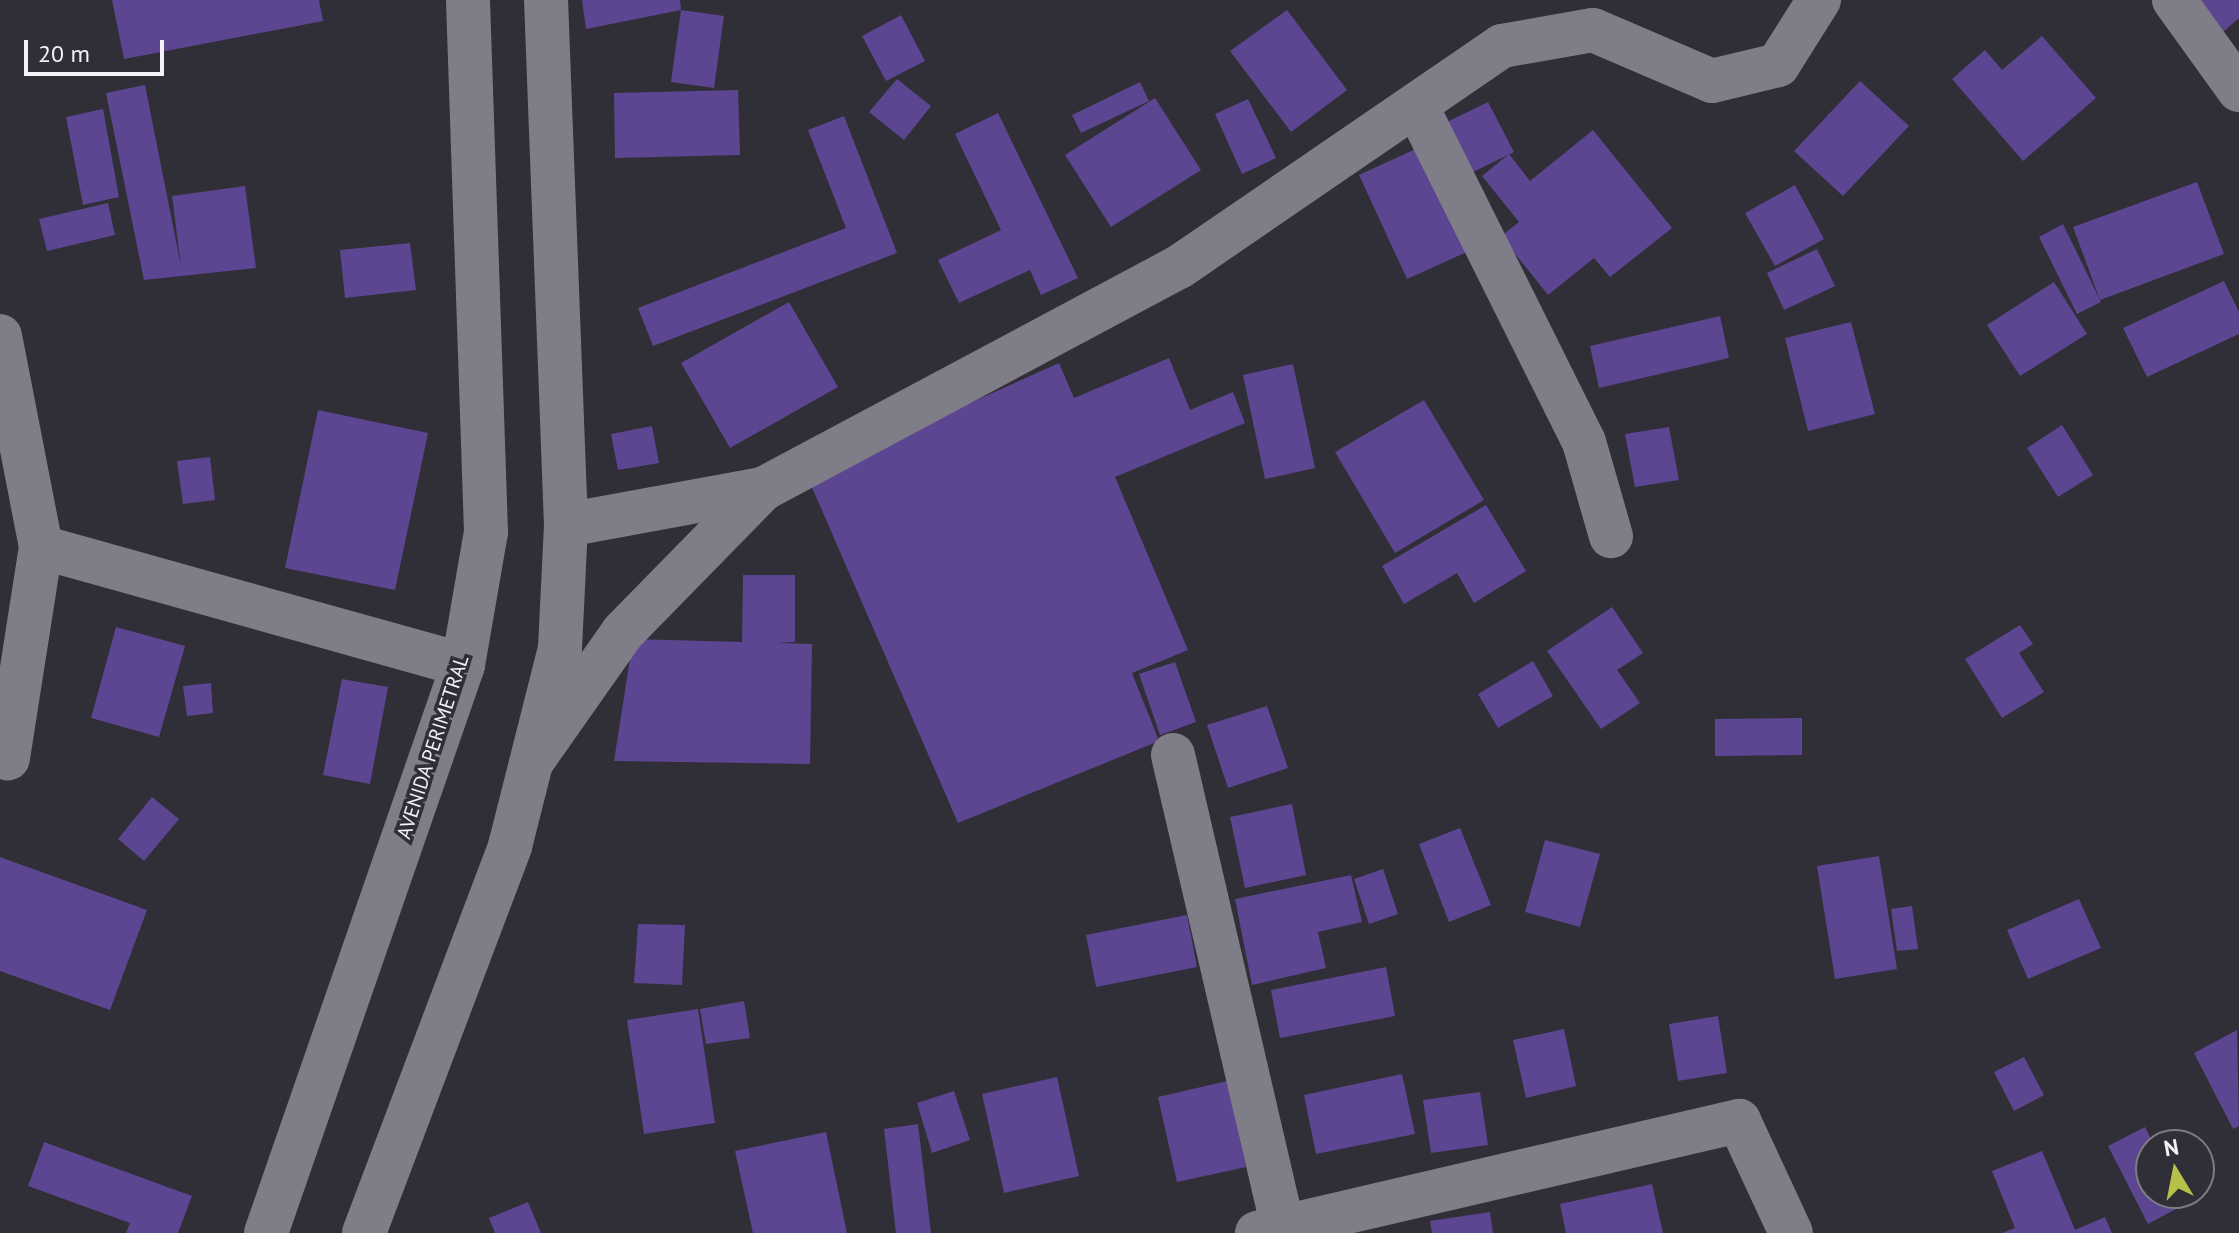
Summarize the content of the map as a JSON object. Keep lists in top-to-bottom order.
{
  "streets": {
    "street": ["AVENIDA PERIMETRAL"]
  },
  "scale_bar": "20 m",
  "north": "top"
}
